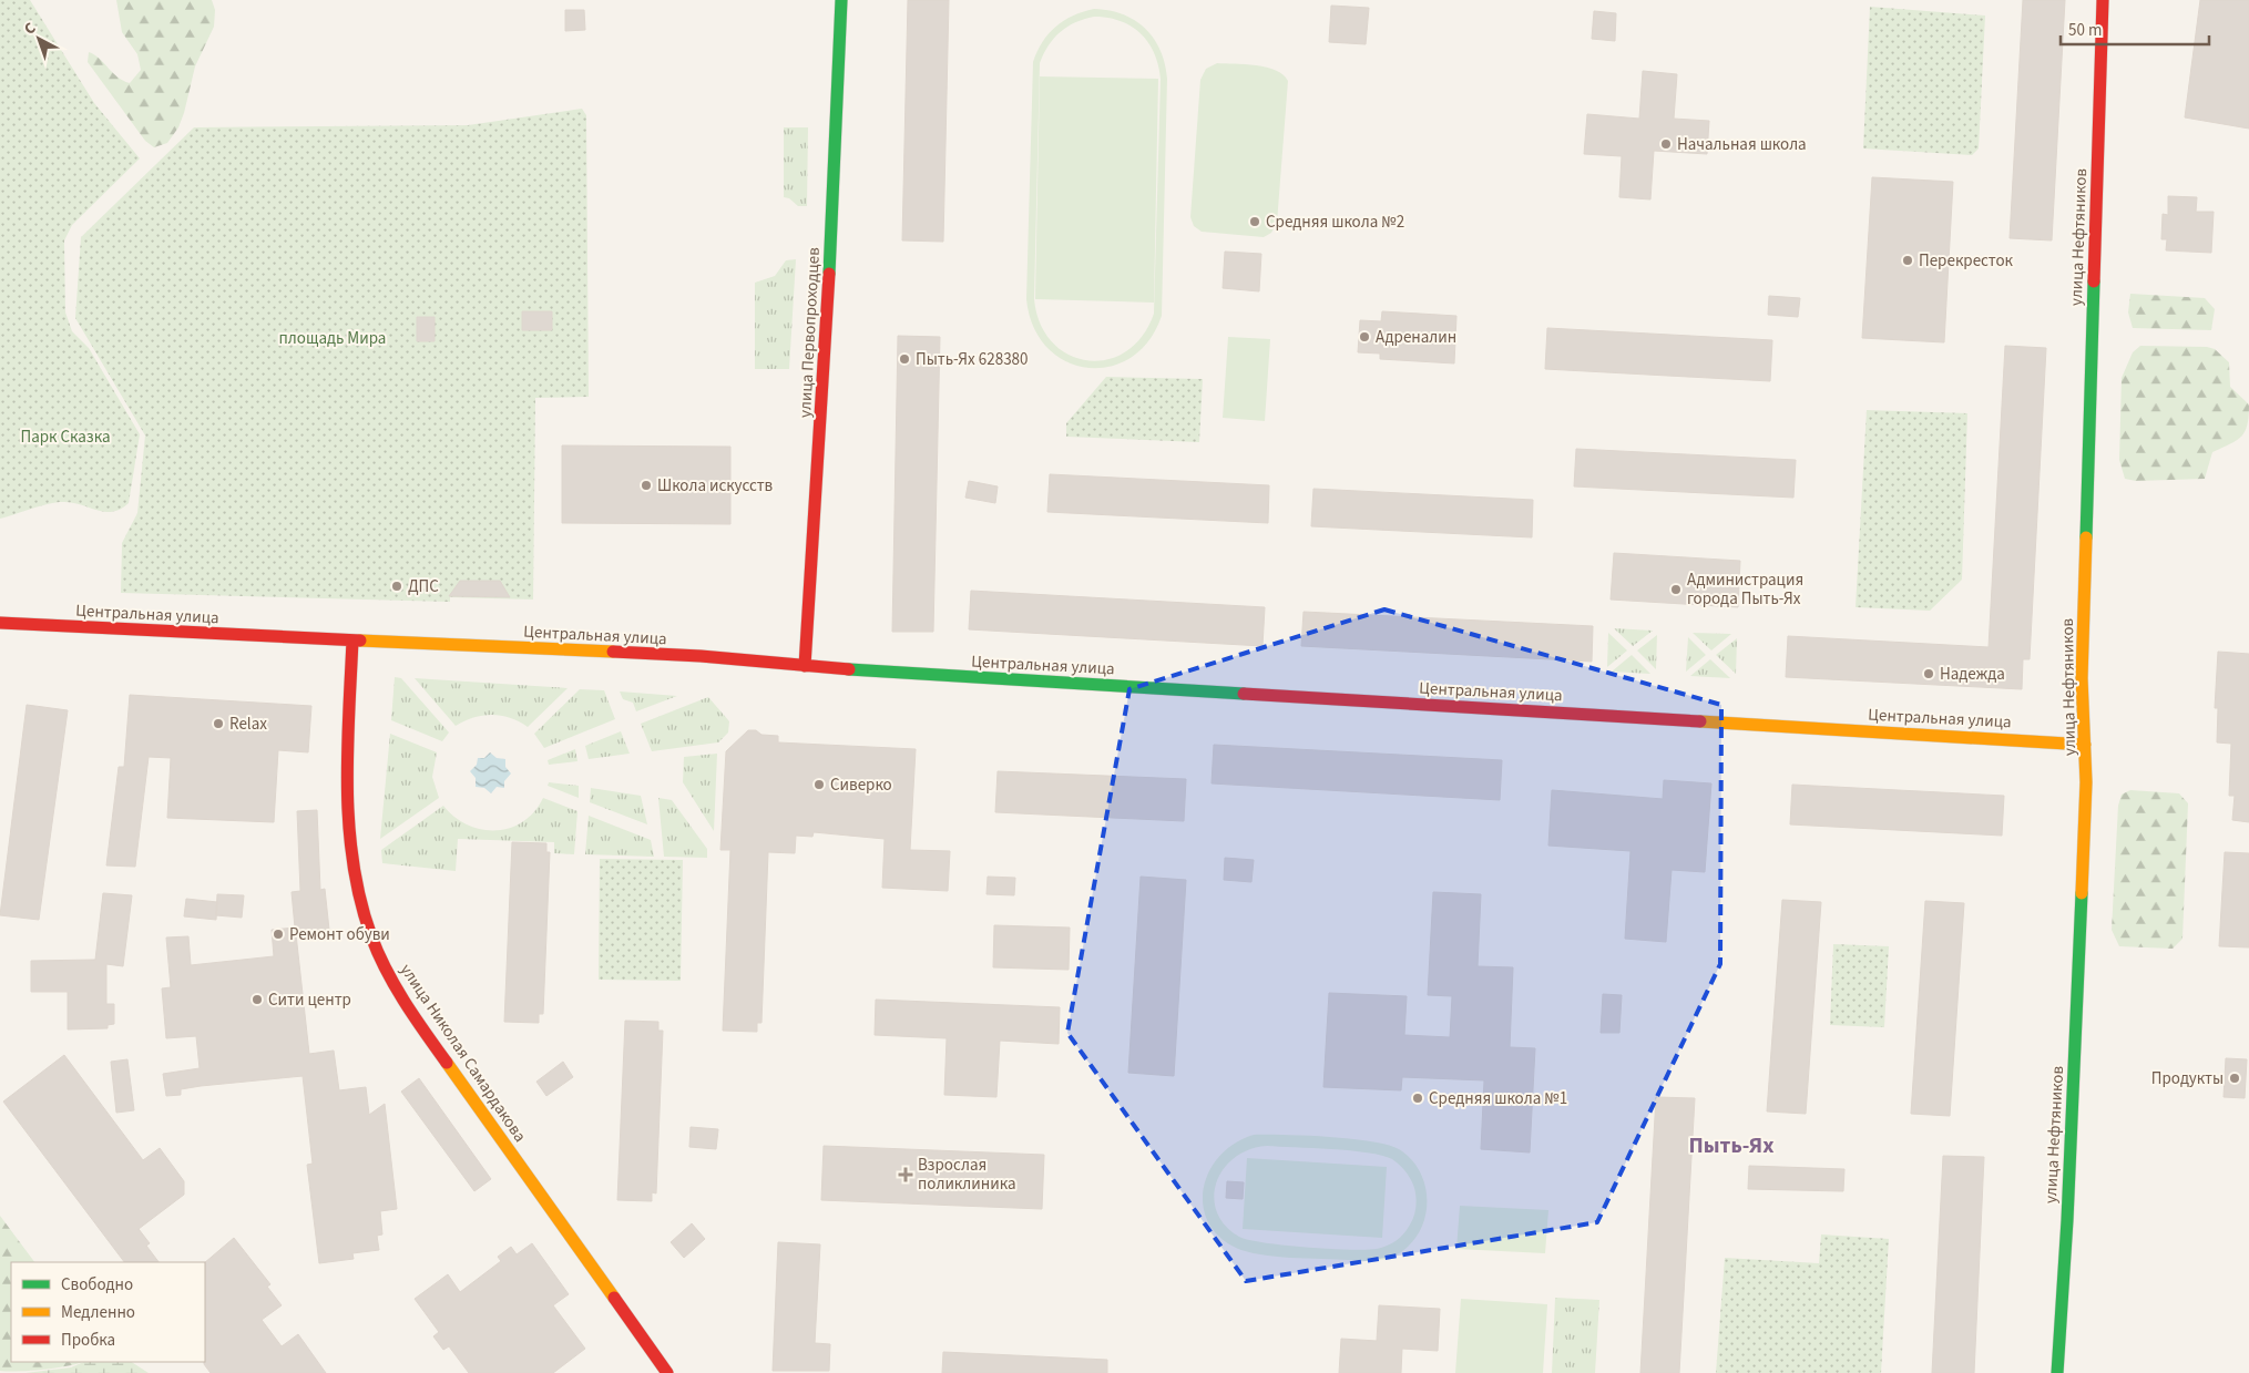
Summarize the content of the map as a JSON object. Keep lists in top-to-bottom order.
{
  "streets": {
    "street": [
      "улица Нефтяников",
      "улица Первопроходцев",
      "Центральная улица",
      "улица Николая Самардакова"
    ]
  },
  "crossings": [
    ["улица Нефтяников", "Центральная улица"],
    ["улица Первопроходцев", "Центральная улица"],
    ["Центральная улица", "улица Николая Самардакова"]
  ],
  "districts": ["Пыть-Ях"],
  "parks": ["площадь Мира", "Парк Сказка"],
  "places": {
    "other": [
      "Начальная школа",
      "Средняя школа №2",
      "Перекресток",
      "Адреналин",
      "Пыть-Ях 628380",
      "Школа искусств",
      "ДПС",
      "Администрация города Пыть-Ях",
      "Надежда",
      "Relax",
      "Сиверко",
      "Ремонт обуви",
      "Сити центр",
      "Продукты",
      "Средняя школа №1"
    ],
    "health": ["Взрослая поликлиника"]
  },
  "legend": ["Свободно", "Медленно", "Пробка"],
  "scale_bar": "50 m",
  "north": "top left"
}
